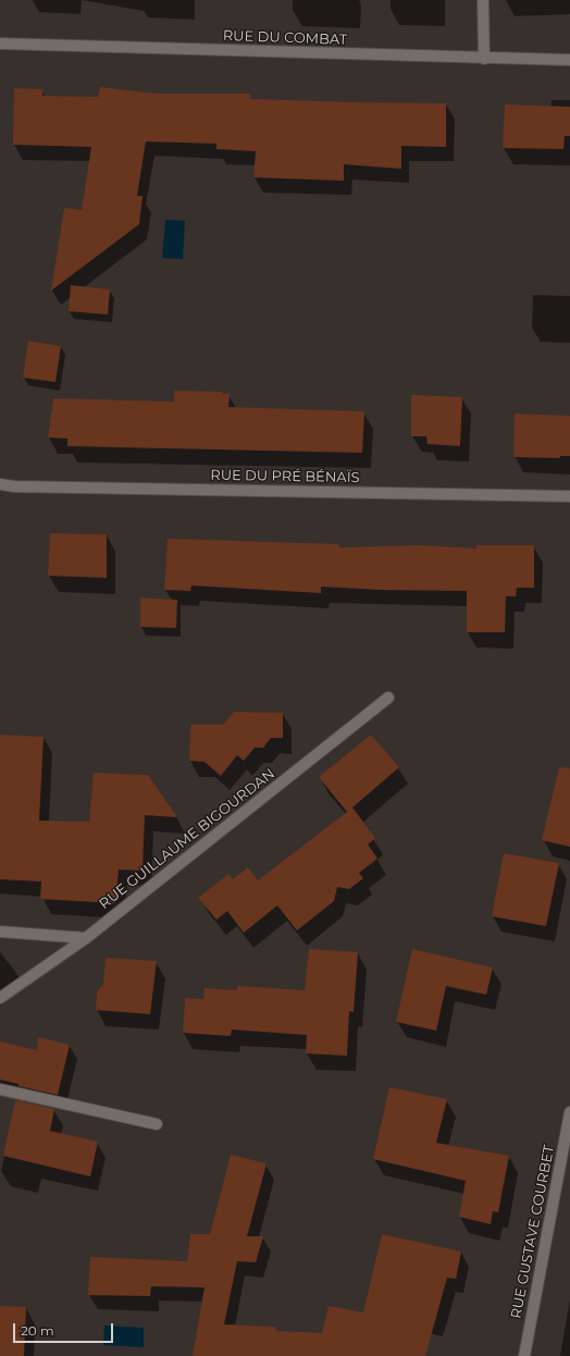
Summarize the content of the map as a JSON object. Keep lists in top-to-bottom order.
{
  "streets": {
    "street": [
      "RUE DU COMBAT",
      "RUE DU PRÉ BÉNAÏS",
      "RUE GUILLAUME BIGOURDAN",
      "RUE GUSTAVE COURBET"
    ]
  },
  "scale_bar": "20 m"
}
